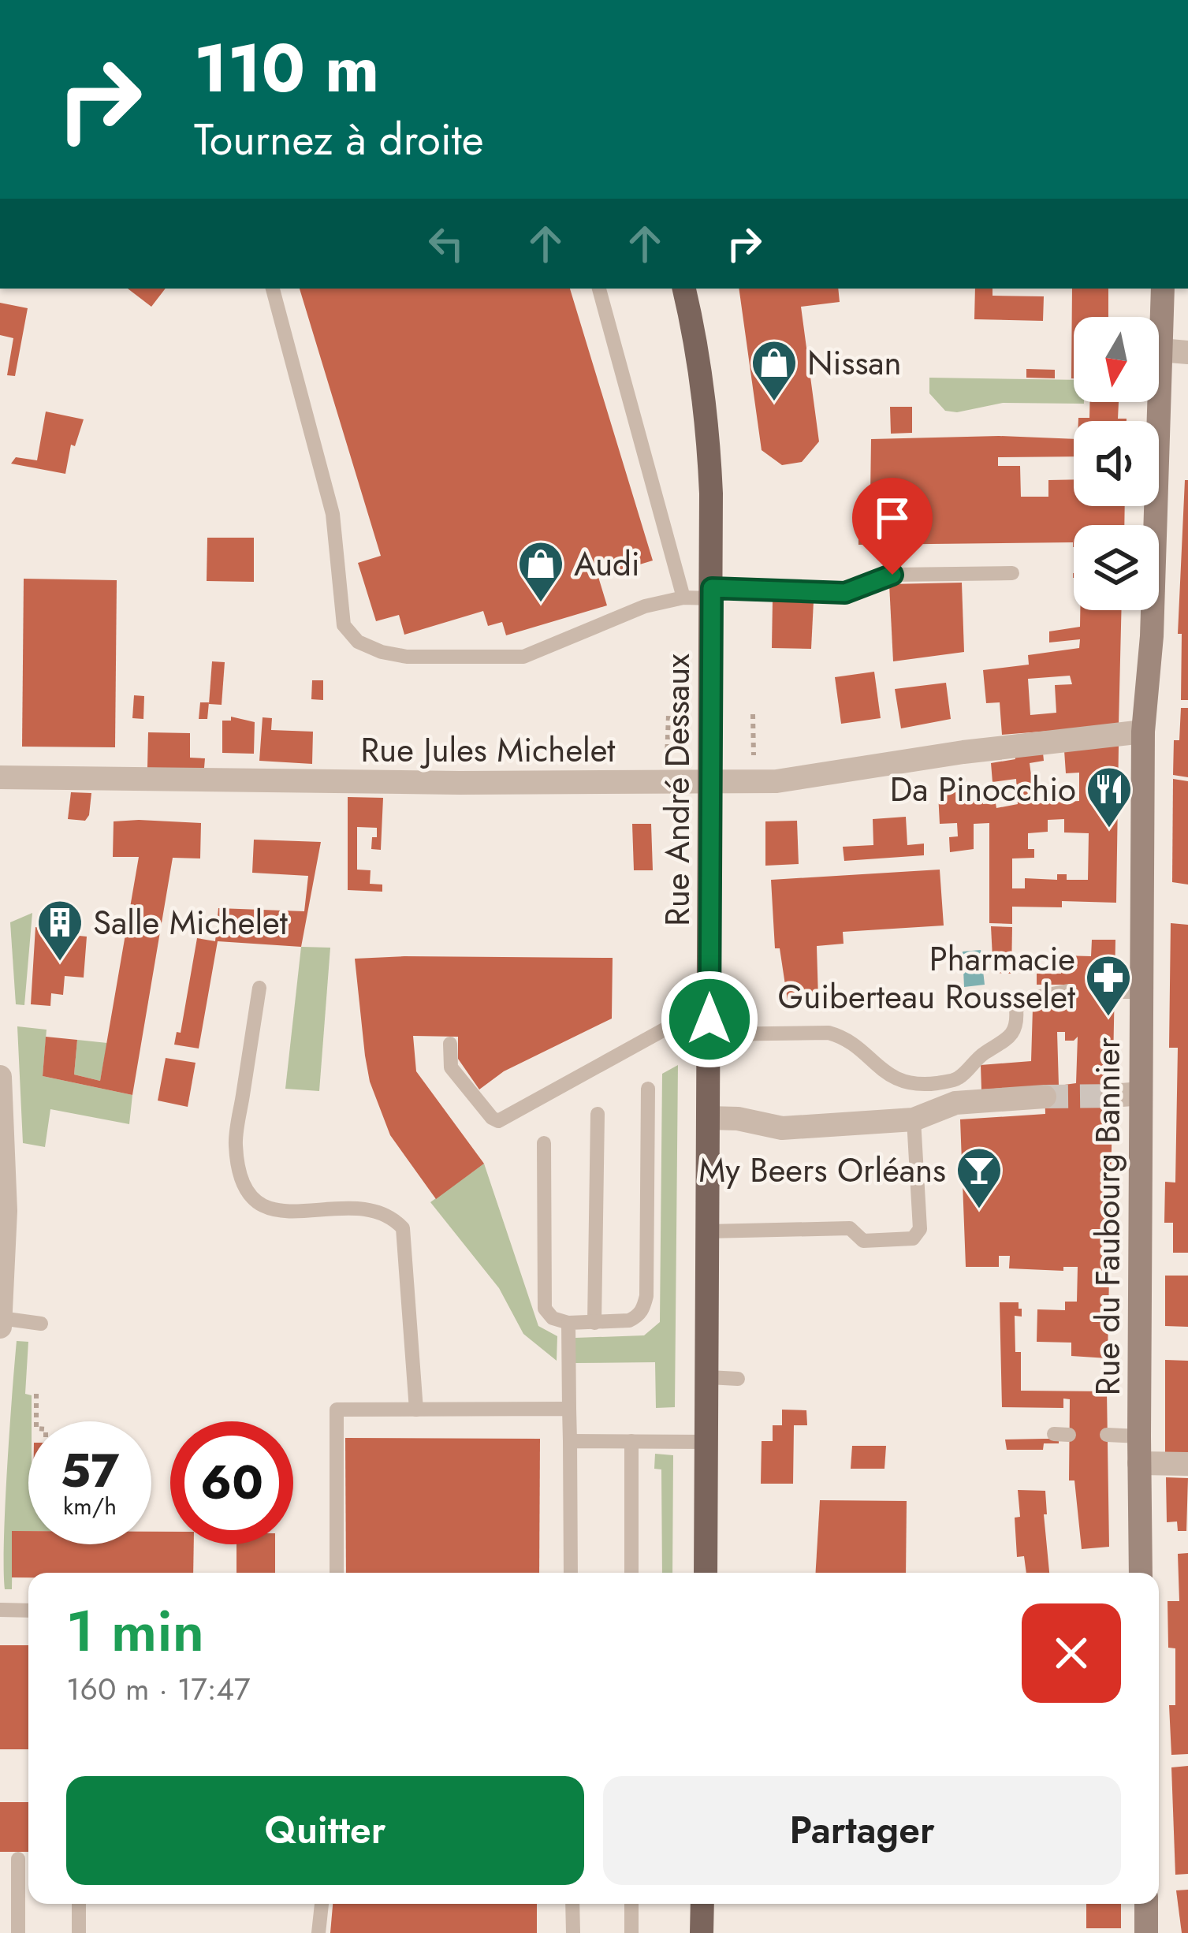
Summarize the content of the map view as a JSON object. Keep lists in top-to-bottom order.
{
  "streets": {
    "main road": ["Rue André Dessaux", "Rue du Faubourg Bannier"],
    "street": ["Rue Jules Michelet"]
  },
  "crossings": [
    ["Rue Jules Michelet", "Rue André Dessaux"],
    ["Rue Jules Michelet", "Rue du Faubourg Bannier"]
  ],
  "places": {
    "shop": ["Nissan", "Audi"],
    "restaurant": ["Da Pinocchio"],
    "building": ["Salle Michelet"],
    "pharmacy": ["Pharmacie Guiberteau Rousselet"],
    "bar": ["My Beers Orléans"]
  },
  "north": "bottom",
  "page": {
    "turn": ["110 m", "Tournez à droite"],
    "speed": "57 km/h",
    "limit": "60",
    "heading": ["1 min", "160 m · 17:47"],
    "buttons": ["Quitter", "Partager"]
  }
}
